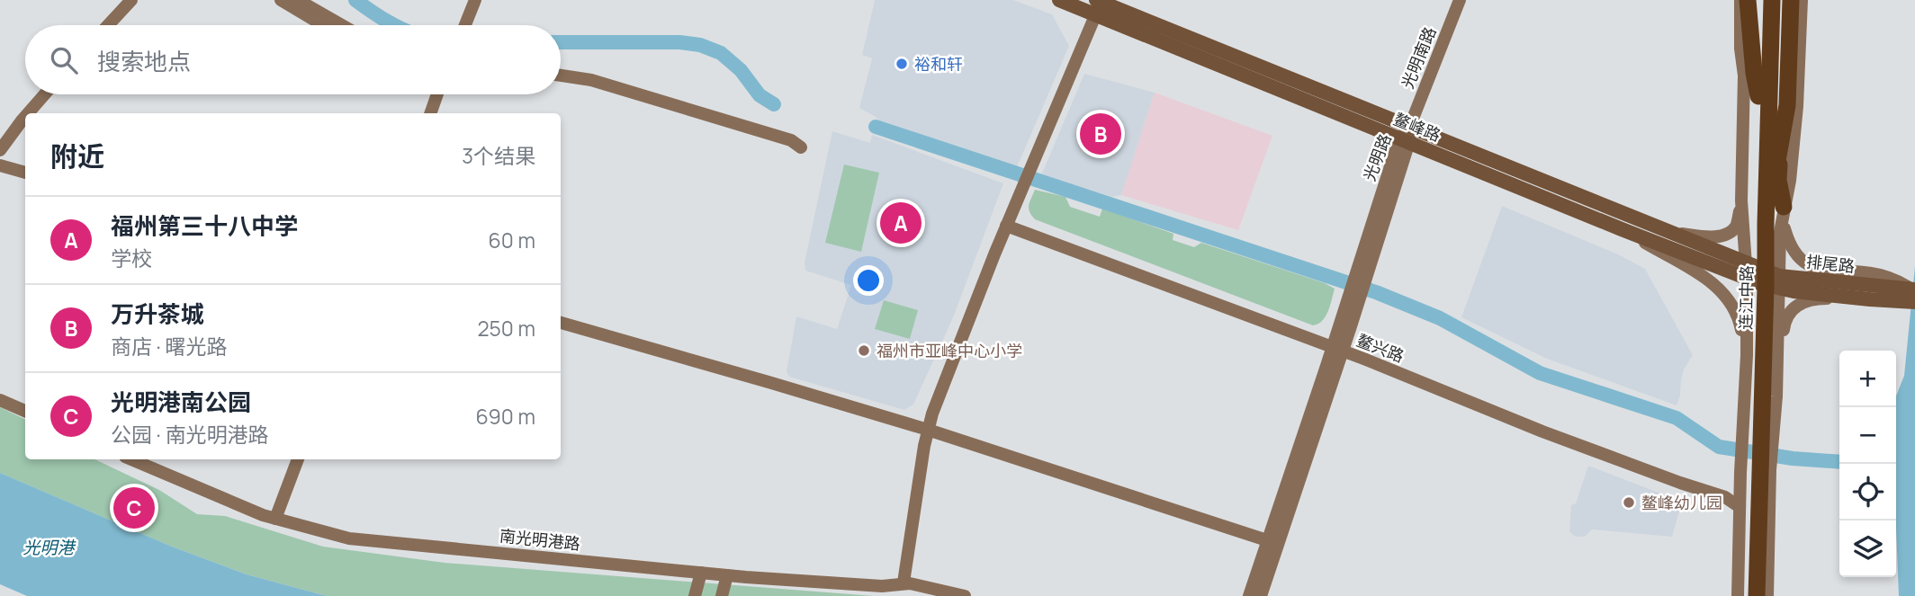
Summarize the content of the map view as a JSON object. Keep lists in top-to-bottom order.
{
  "streets": {
    "highway": ["连江中路"],
    "main road": ["鳌峰路", "排尾路"],
    "street": [
      "光明南路",
      "光明路",
      "鳌兴路",
      "南光明港路"
    ]
  },
  "crossings": [
    ["光明南路", "鳌峰路"],
    ["光明南路", "光明路"],
    ["鳌峰路", "光明路"],
    ["鳌峰路", "排尾路"],
    ["光明路", "鳌兴路"]
  ],
  "water": ["光明港"],
  "places": ["裕和轩", "福州市亚峰中心小学", "鳌峰幼儿园"],
  "page": {
    "search": "搜索地点",
    "pins": ["B", "A", "C"],
    "heading": ["附近", "3个结果"],
    "list": [
      {
        "mark": "A",
        "name": "福州第三十八中学",
        "note": "学校",
        "value": "60 m"
      },
      {
        "mark": "B",
        "name": "万升茶城",
        "note": "商店 · 曙光路",
        "value": "250 m"
      },
      {
        "mark": "C",
        "name": "光明港南公园",
        "note": "公园 · 南光明港路",
        "value": "690 m"
      }
    ],
    "map_buttons": ["+", "−"]
  }
}
